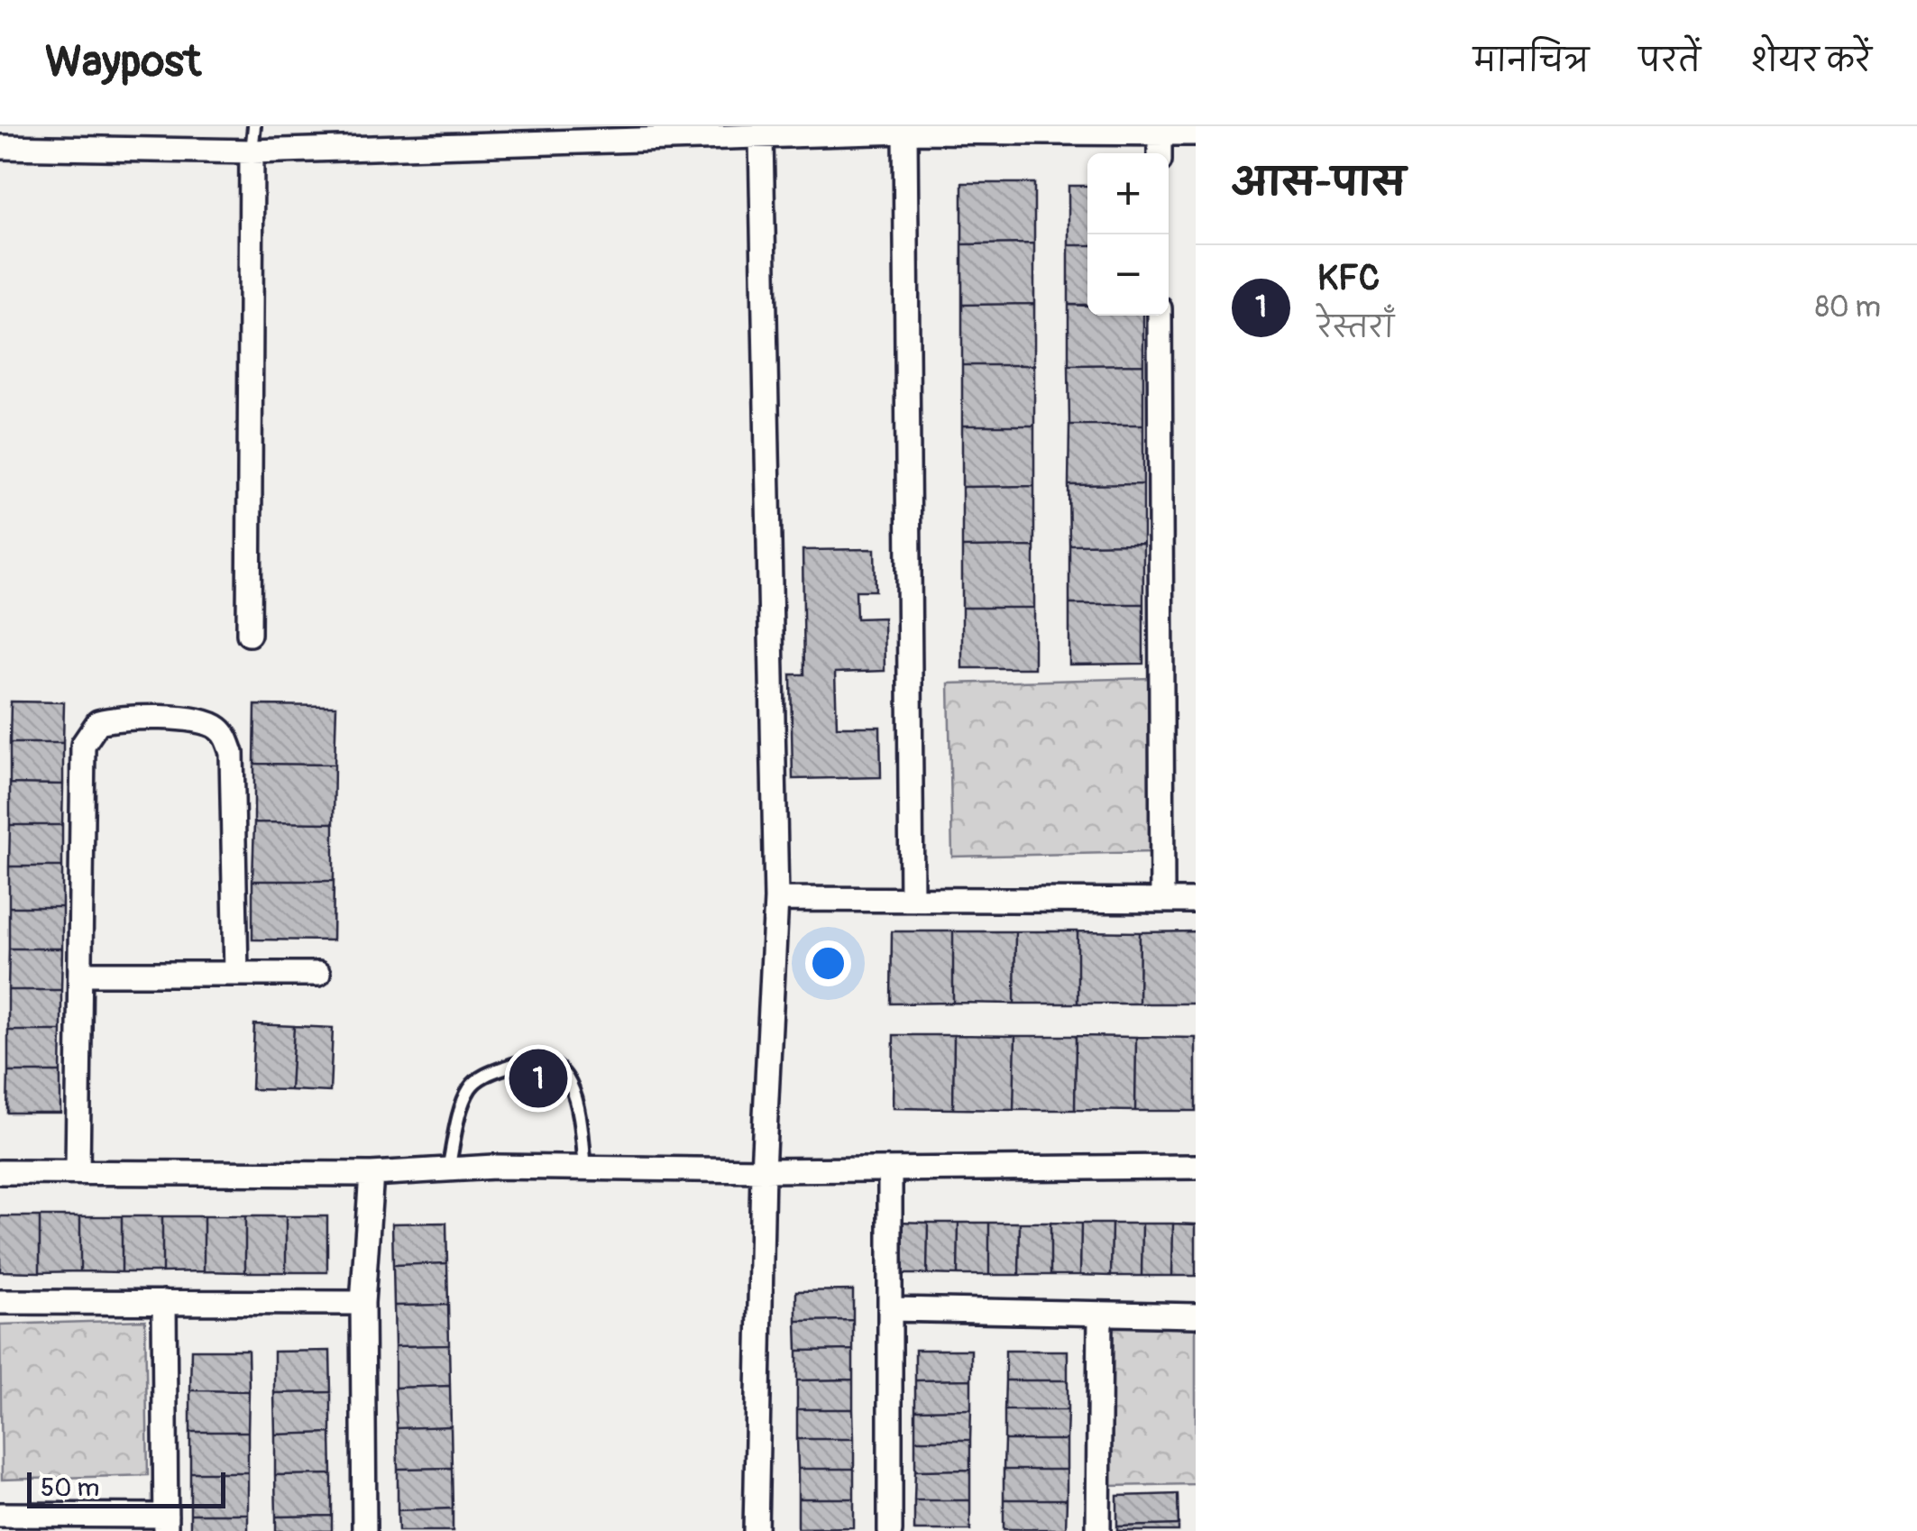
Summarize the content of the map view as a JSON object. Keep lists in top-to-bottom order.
{
  "scale_bar": "50 m",
  "page": {
    "header": "Waypost",
    "nav": ["मानचित्र", "परतें", "शेयर करें"],
    "heading": "आस-पास",
    "map_buttons": ["+", "−"],
    "list": [
      {
        "mark": "1",
        "name": "KFC",
        "note": "रेस्तराँ",
        "value": "80 m"
      }
    ],
    "pins": "1",
    "scale": "50 m"
  }
}
